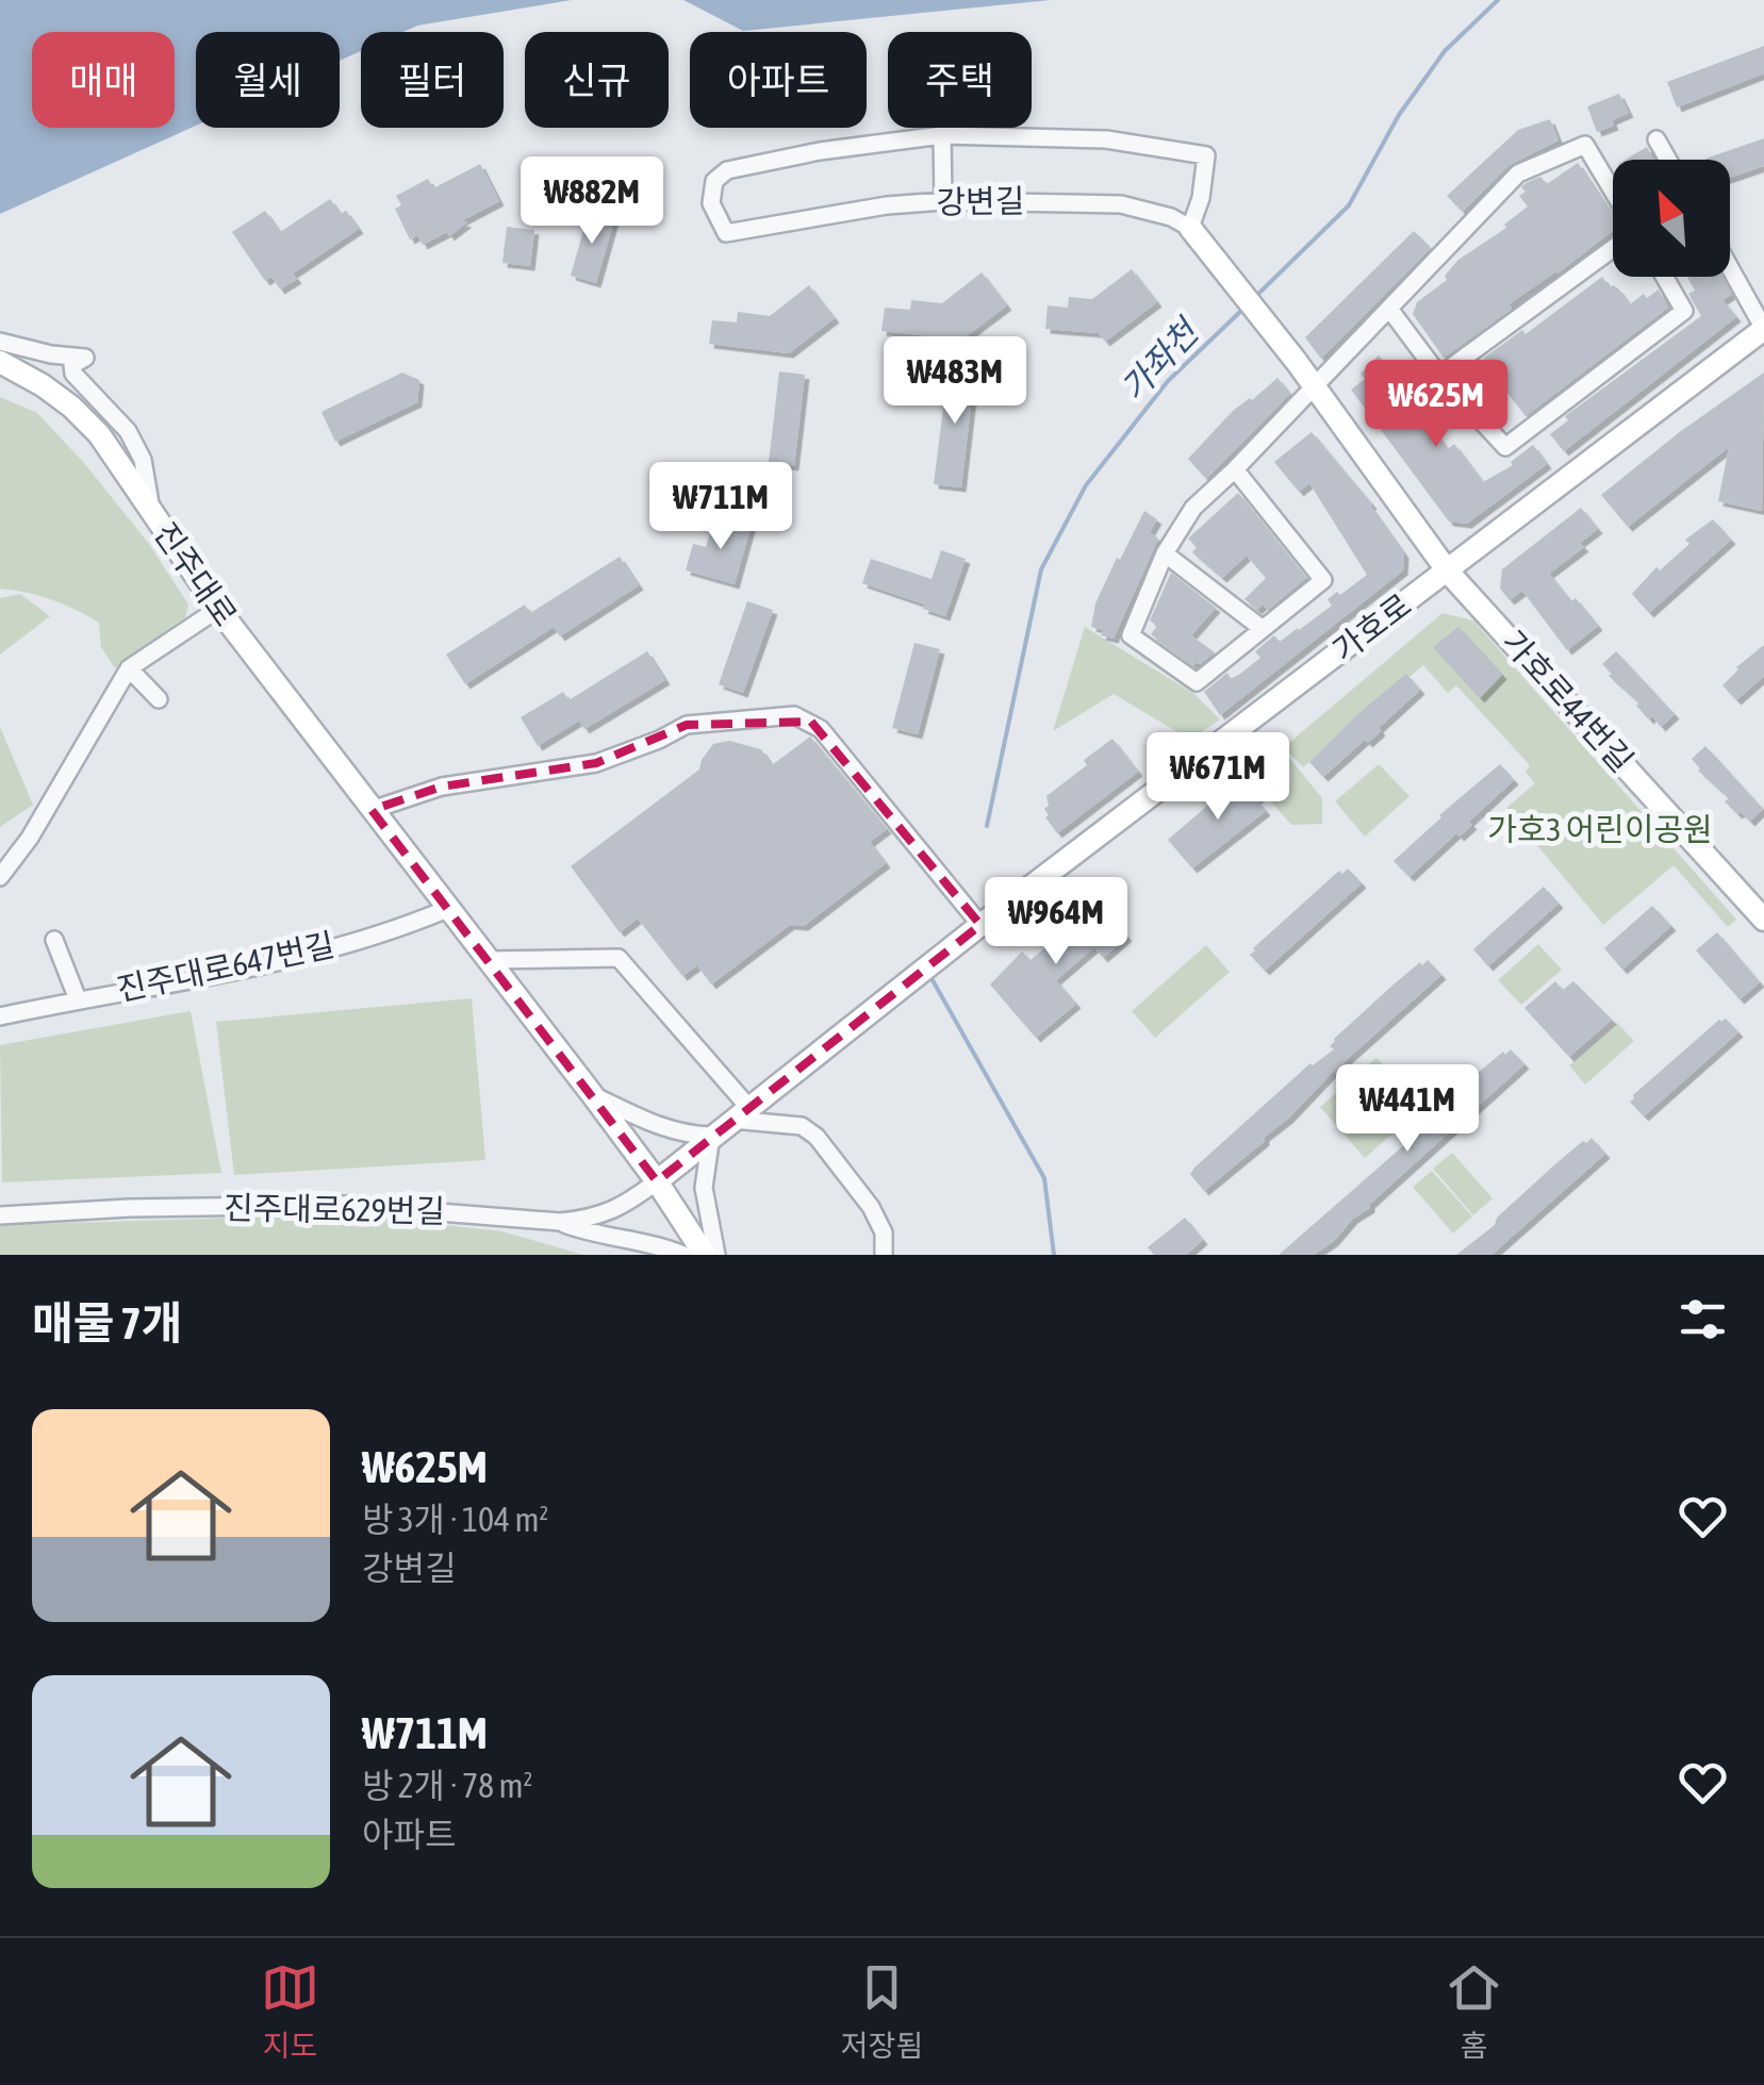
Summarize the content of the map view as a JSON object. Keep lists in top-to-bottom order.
{
  "streets": {
    "street": [
      "강변길",
      "진주대로",
      "가호로",
      "가호로44번길",
      "진주대로647번길",
      "진주대로629번길"
    ]
  },
  "crossings": [
    ["진주대로", "가호로"],
    ["진주대로", "진주대로647번길"],
    ["진주대로", "진주대로629번길"],
    ["가호로", "가호로44번길"],
    ["가호로", "진주대로629번길"]
  ],
  "water": ["가좌천"],
  "parks": ["가호3 어린이공원"],
  "north": "top left",
  "page": {
    "chip": [
      "매매",
      "월세",
      "필터",
      "신규",
      "아파트",
      "주택"
    ],
    "price": [
      "₩882M",
      "₩483M",
      "₩625M",
      "₩711M",
      "₩671M",
      "₩964M",
      "₩441M"
    ],
    "heading": "매물 7개",
    "list": [
      {
        "name": "₩625M",
        "note": "방 3개 · 104 m² · 강변길"
      },
      {
        "name": "₩711M",
        "note": "방 2개 · 78 m² · 아파트"
      }
    ],
    "tabs": ["지도", "저장됨", "홈"]
  }
}
